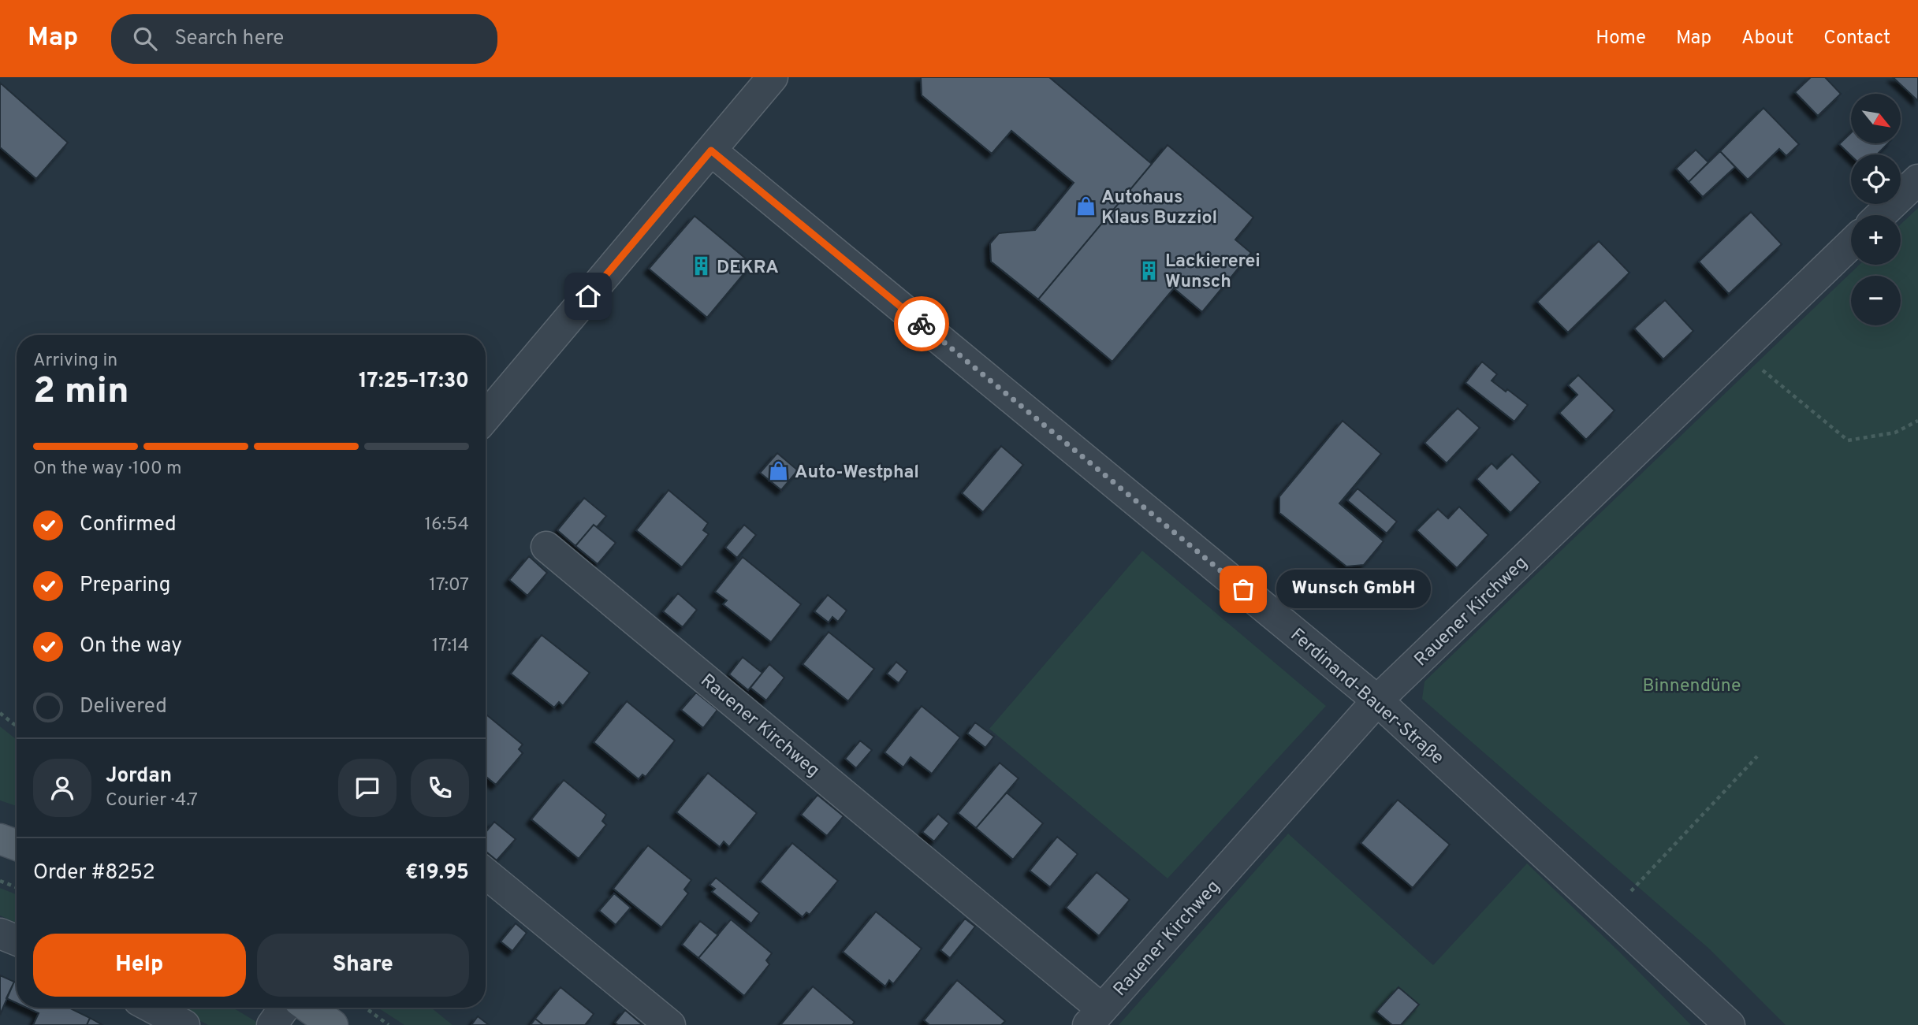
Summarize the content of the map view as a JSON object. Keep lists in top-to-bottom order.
{
  "streets": {
    "street": ["Rauener Kirchweg", "Ferdinand-Bauer-Straße"]
  },
  "crossings": [
    ["Rauener Kirchweg", "Ferdinand-Bauer-Straße"]
  ],
  "parks": ["Binnendüne"],
  "places": {
    "shop": ["Autohaus Klaus Buzziol", "Auto-Westphal"],
    "building": ["DEKRA", "Lackiererei Wunsch"],
    "other": ["Wunsch GmbH"]
  },
  "north": "bottom right",
  "page": {
    "header": "Map",
    "search": "Search here",
    "nav": [
      "Home",
      "Map",
      "About",
      "Contact"
    ],
    "map_buttons": ["+", "−"],
    "heading": ["2 min", "Arriving in", "17:25–17:30"],
    "panel": [
      "Jordan",
      "Courier · 4.7",
      "Order #8252",
      "€19.95"
    ],
    "bar": "On the way · 100 m",
    "list": [
      ["Confirmed", "16:54"],
      ["Preparing", "17:07"],
      ["On the way", "17:14"],
      "Delivered"
    ],
    "bubble": "Wunsch GmbH",
    "buttons": ["Help", "Share"]
  }
}
